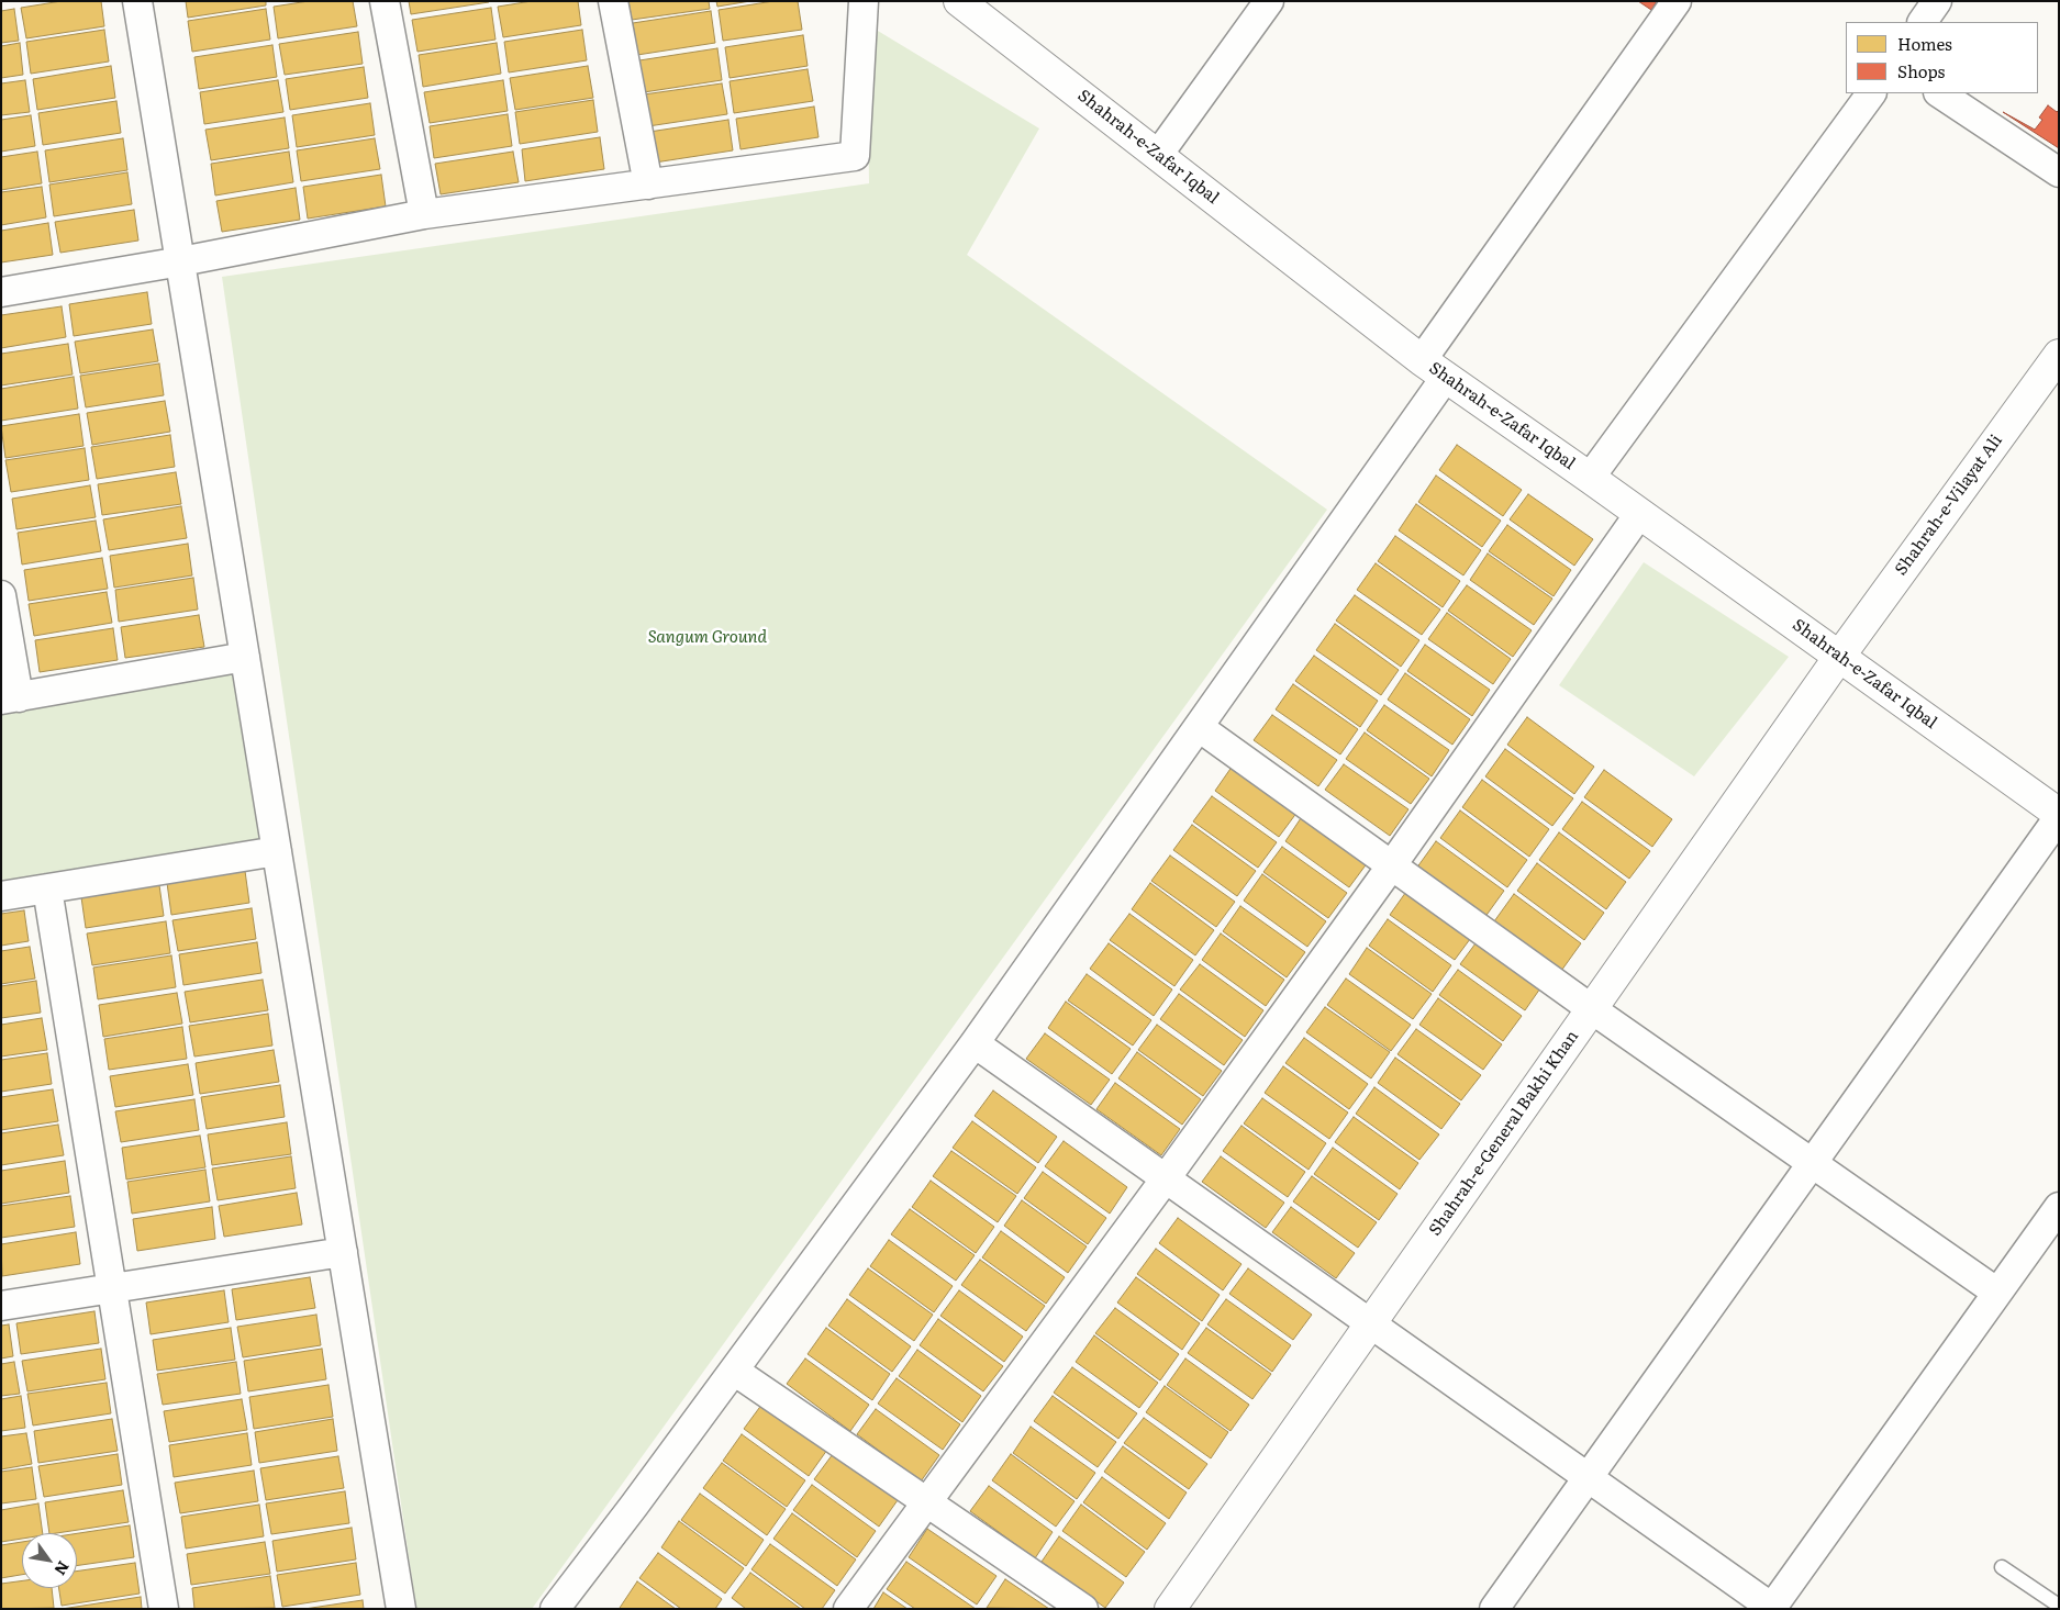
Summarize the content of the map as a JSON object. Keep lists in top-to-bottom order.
{
  "streets": {
    "street": ["Shahrah-e-Zafar Iqbal", "Shahrah-e-Vilayat Ali", "Shahrah-e-General Bakhi Khan"]
  },
  "crossings": [
    ["Shahrah-e-Zafar Iqbal", "Shahrah-e-Vilayat Ali"],
    ["Shahrah-e-Zafar Iqbal", "Shahrah-e-General Bakhi Khan"],
    ["Shahrah-e-Vilayat Ali", "Shahrah-e-General Bakhi Khan"]
  ],
  "parks": ["Sangum Ground"],
  "legend": ["Homes", "Shops"],
  "north": "bottom right"
}
